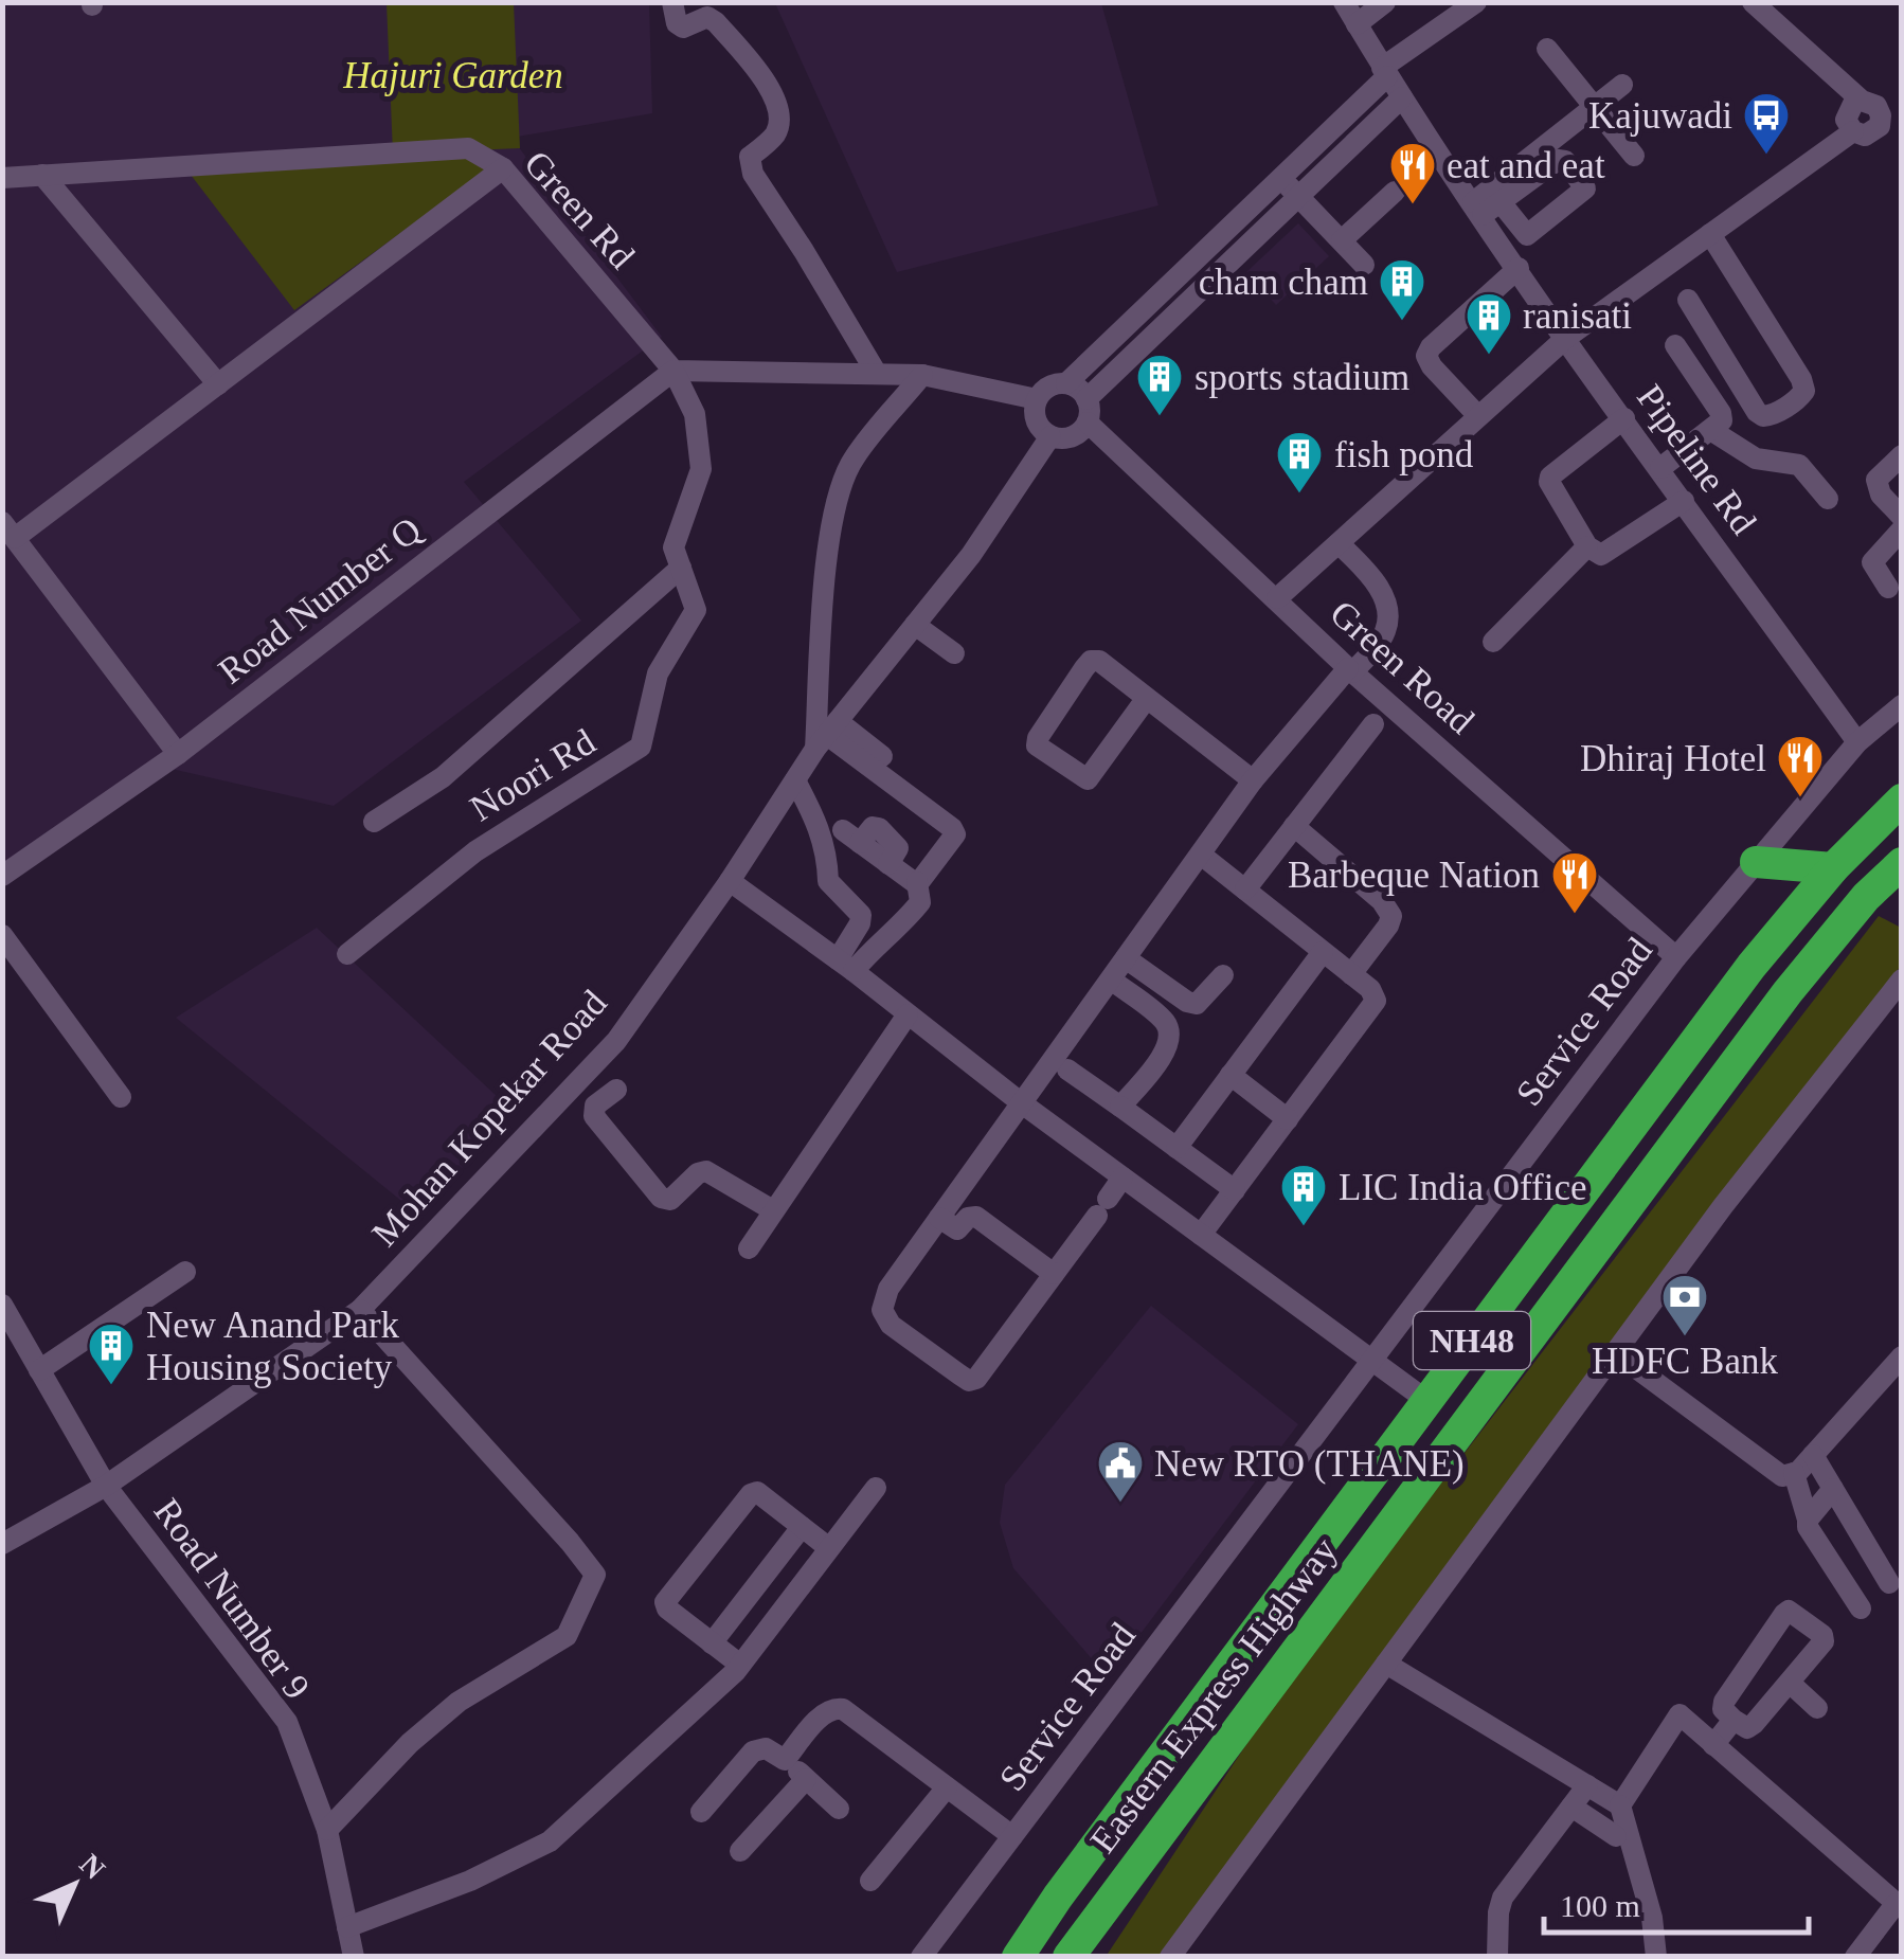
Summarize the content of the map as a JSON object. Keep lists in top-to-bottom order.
{
  "streets": {
    "highway": ["NH48", "Eastern Express Highway"],
    "street": [
      "Green Rd",
      "Pipeline Rd",
      "Road Number Q",
      "Green Road",
      "Noori Rd",
      "Service Road",
      "Mohan Kopekar Road",
      "Road Number 9"
    ]
  },
  "crossings": [
    ["Green Rd", "Road Number Q"],
    ["Green Rd", "Noori Rd"],
    ["Pipeline Rd", "Service Road"],
    ["Road Number Q", "Noori Rd"],
    ["Green Road", "Service Road"],
    ["Green Road", "Mohan Kopekar Road"],
    ["Mohan Kopekar Road", "Road Number 9"],
    ["NH48", "Eastern Express Highway"]
  ],
  "parks": ["Hajuri Garden"],
  "places": {
    "bus stop": ["Kajuwadi"],
    "restaurant": ["eat and eat", "Dhiraj Hotel", "Barbeque Nation"],
    "building": [
      "cham cham",
      "ranisati",
      "sports stadium",
      "fish pond",
      "LIC India Office",
      "New Anand Park Housing Society"
    ],
    "bank": ["HDFC Bank"],
    "public building": ["New RTO (THANE)"]
  },
  "scale_bar": "100 m",
  "north": "top right"
}
